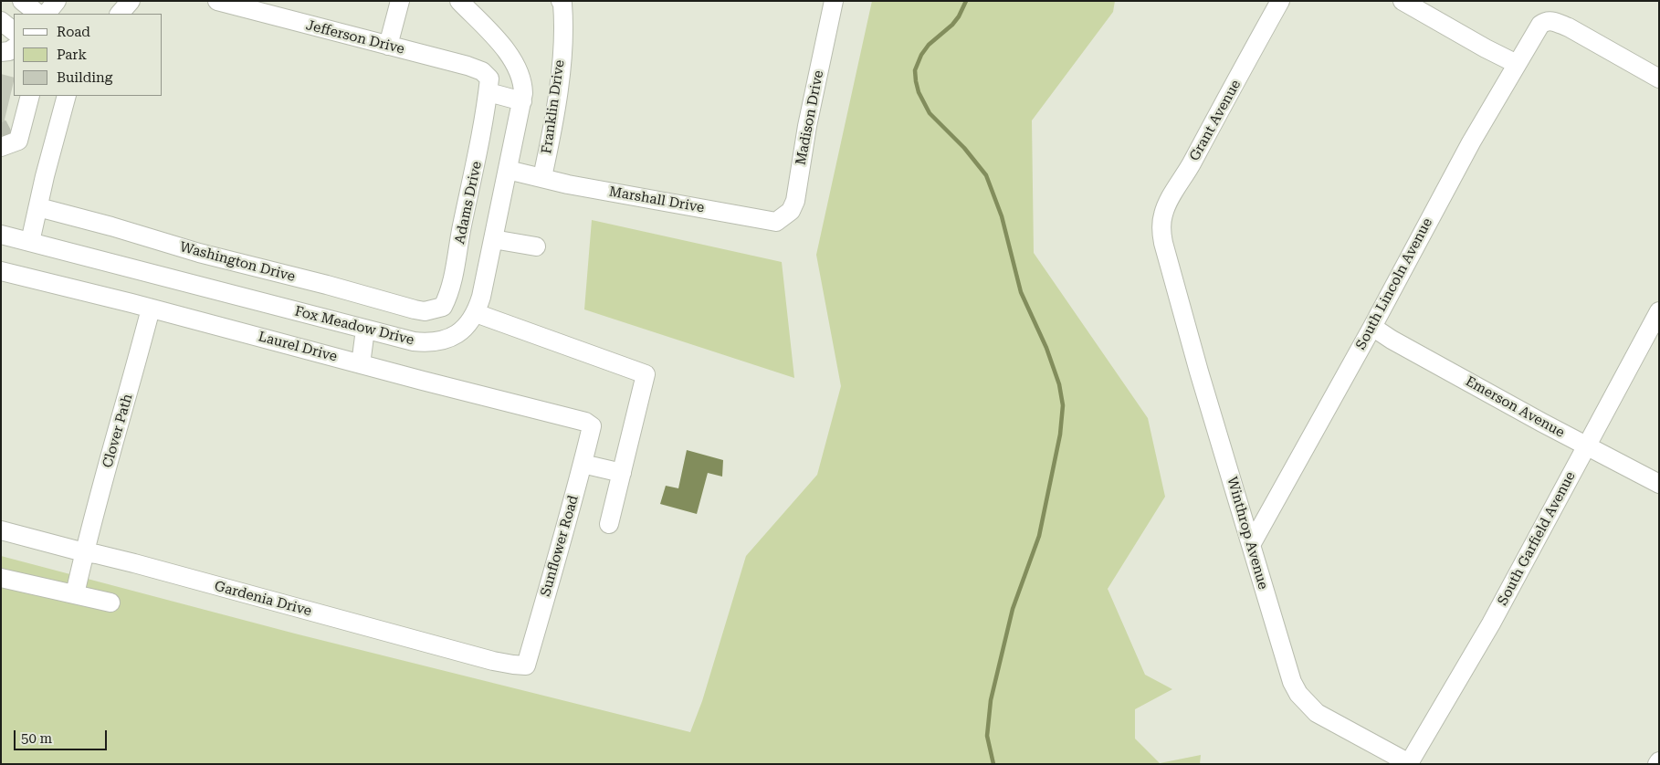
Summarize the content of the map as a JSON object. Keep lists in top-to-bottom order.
{
  "streets": {
    "street": [
      "Jefferson Drive",
      "Franklin Drive",
      "Madison Drive",
      "Grant Avenue",
      "Marshall Drive",
      "Adams Drive",
      "Washington Drive",
      "South Lincoln Avenue",
      "Fox Meadow Drive",
      "Laurel Drive",
      "Emerson Avenue",
      "Clover Path",
      "Winthrop Avenue",
      "South Garfield Avenue",
      "Sunflower Road",
      "Gardenia Drive"
    ]
  },
  "crossings": [
    ["Jefferson Drive", "Adams Drive"],
    ["Jefferson Drive", "Fox Meadow Drive"],
    ["Franklin Drive", "Marshall Drive"],
    ["Madison Drive", "Marshall Drive"],
    ["Grant Avenue", "Winthrop Avenue"],
    ["Adams Drive", "Washington Drive"],
    ["South Lincoln Avenue", "Emerson Avenue"],
    ["South Lincoln Avenue", "Winthrop Avenue"],
    ["Laurel Drive", "Clover Path"],
    ["Laurel Drive", "Sunflower Road"],
    ["Emerson Avenue", "South Garfield Avenue"],
    ["Clover Path", "Gardenia Drive"],
    ["Winthrop Avenue", "South Garfield Avenue"],
    ["Sunflower Road", "Gardenia Drive"]
  ],
  "legend": ["Road", "Park", "Building"],
  "scale_bar": "50 m"
}
